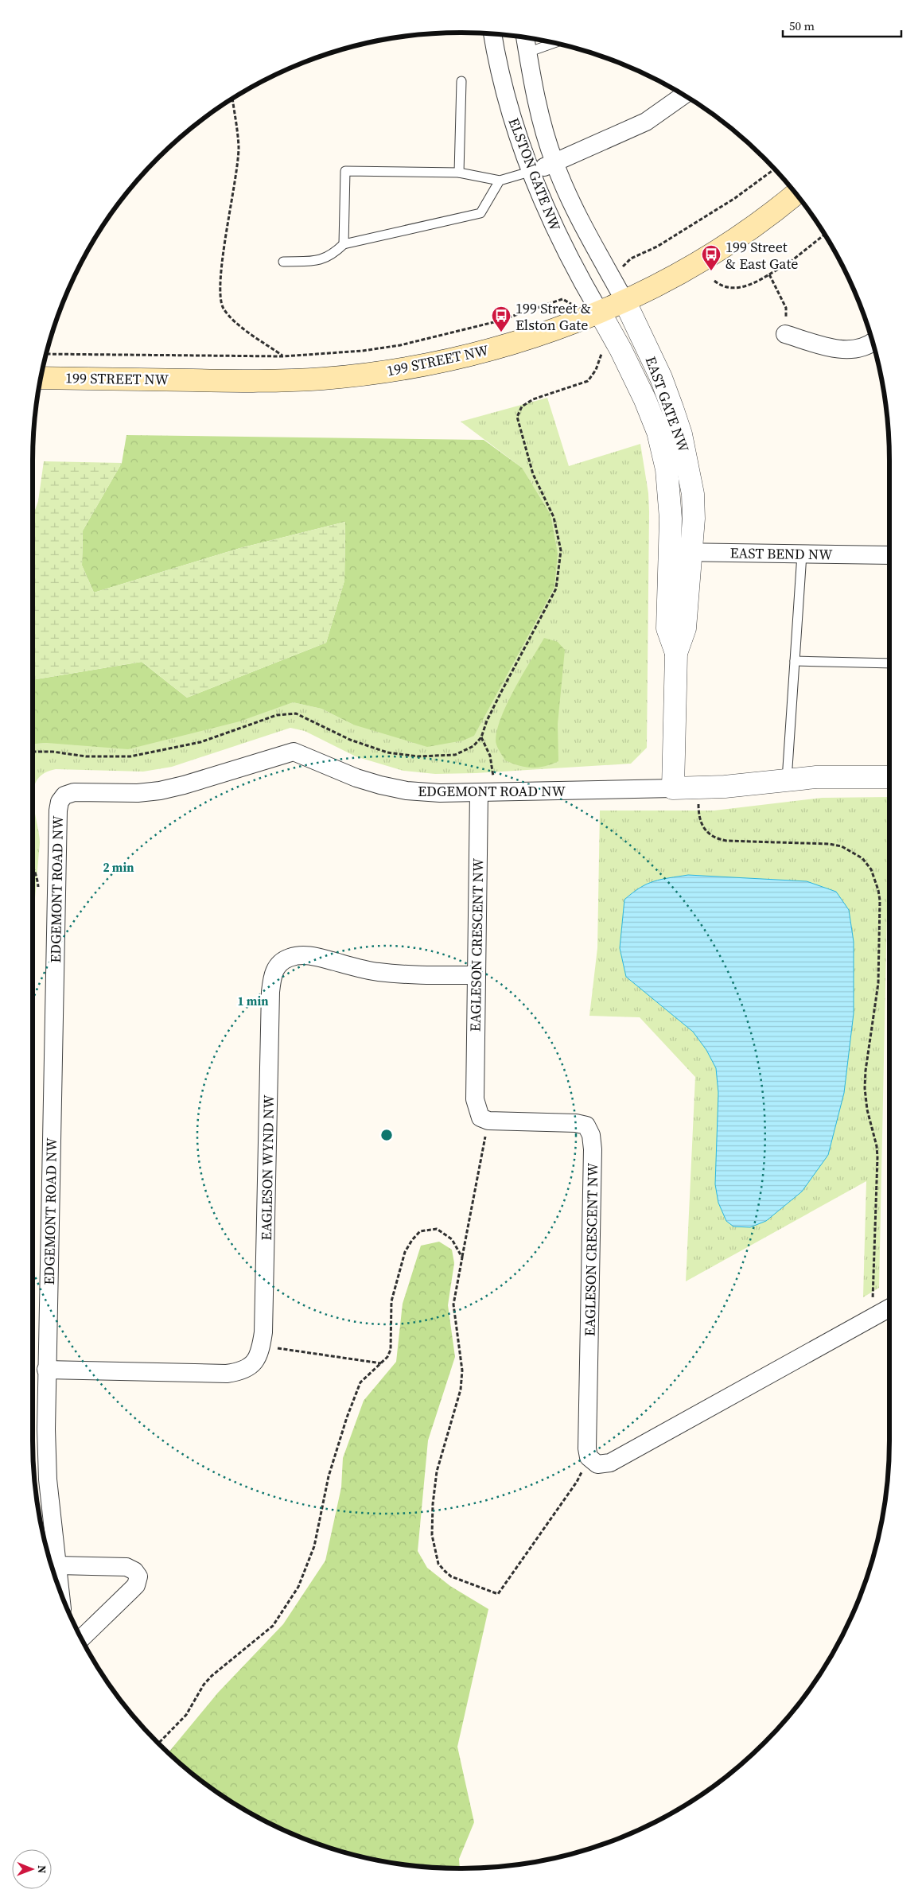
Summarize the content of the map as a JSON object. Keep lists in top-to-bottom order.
{
  "streets": {
    "main road": ["199 STREET NW"],
    "street": [
      "ELSTON GATE NW",
      "EAST GATE NW",
      "EAST BEND NW",
      "EDGEMONT ROAD NW",
      "EAGLESON CRESCENT NW",
      "EAGLESON WYND NW"
    ]
  },
  "crossings": [
    ["ELSTON GATE NW", "199 STREET NW"],
    ["ELSTON GATE NW", "EAST GATE NW"],
    ["199 STREET NW", "EAST GATE NW"],
    ["EAST GATE NW", "EAST BEND NW"],
    ["EAST GATE NW", "EDGEMONT ROAD NW"],
    ["EDGEMONT ROAD NW", "EAGLESON CRESCENT NW"],
    ["EDGEMONT ROAD NW", "EAGLESON WYND NW"],
    ["EAGLESON CRESCENT NW", "EAGLESON WYND NW"]
  ],
  "places": {
    "bus stop": ["199 Street & East Gate", "199 Street & Elston Gate"]
  },
  "scale_bar": "50 m",
  "north": "right",
  "rings": ["2 min", "1 min"]
}
